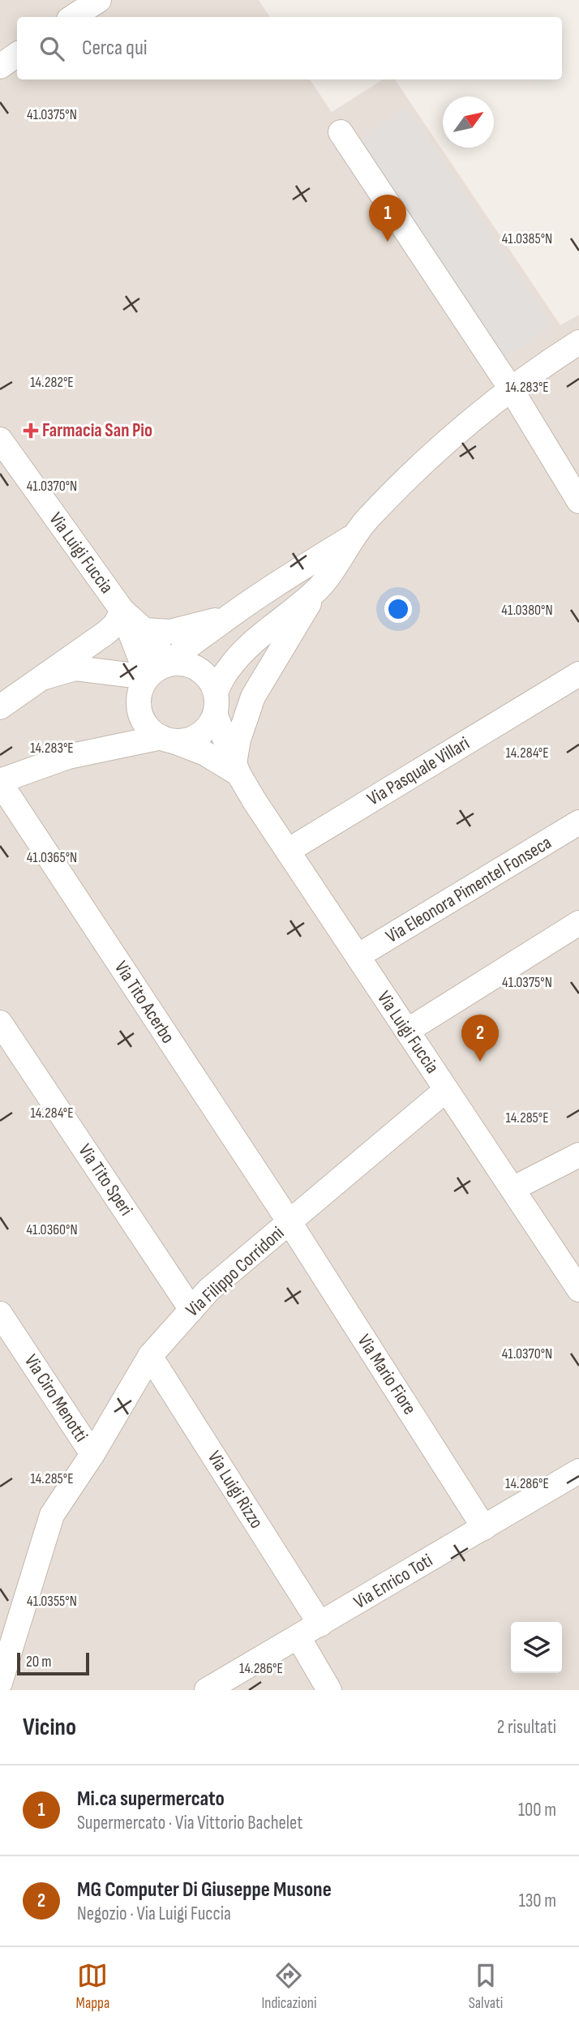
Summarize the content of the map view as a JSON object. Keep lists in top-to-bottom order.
{
  "streets": {
    "street": [
      "Via Luigi Fuccia",
      "Via Pasquale Villari",
      "Via Eleonora Pimentel Fonseca",
      "Via Tito Acerbo",
      "Via Tito Speri",
      "Via Filippo Corridoni",
      "Via Mario Fiore",
      "Via Ciro Menotti",
      "Via Luigi Rizzo",
      "Via Enrico Toti"
    ]
  },
  "crossings": [
    ["Via Luigi Fuccia", "Via Pasquale Villari"],
    ["Via Luigi Fuccia", "Via Eleonora Pimentel Fonseca"],
    ["Via Luigi Fuccia", "Via Filippo Corridoni"],
    ["Via Tito Acerbo", "Via Filippo Corridoni"],
    ["Via Tito Acerbo", "Via Mario Fiore"],
    ["Via Tito Speri", "Via Filippo Corridoni"],
    ["Via Filippo Corridoni", "Via Mario Fiore"],
    ["Via Filippo Corridoni", "Via Ciro Menotti"],
    ["Via Filippo Corridoni", "Via Luigi Rizzo"],
    ["Via Mario Fiore", "Via Enrico Toti"],
    ["Via Luigi Rizzo", "Via Enrico Toti"]
  ],
  "places": {
    "health": ["Farmacia San Pio"]
  },
  "scale_bar": "20 m",
  "north": "top right",
  "page": {
    "search": "Cerca qui",
    "pins": ["1", "2"],
    "scale": "20 m",
    "heading": ["Vicino", "2 risultati"],
    "list": [
      {
        "mark": "1",
        "name": "Mi.ca supermercato",
        "note": "Supermercato · Via Vittorio Bachelet",
        "value": "100 m"
      },
      {
        "mark": "2",
        "name": "MG Computer Di Giuseppe Musone",
        "note": "Negozio · Via Luigi Fuccia",
        "value": "130 m"
      }
    ],
    "nav": ["Mappa", "Indicazioni", "Salvati"]
  },
  "coordinates": [
    "41.0375°N",
    "41.0385°N",
    "14.282°E",
    "14.283°E",
    "41.0370°N",
    "41.0380°N",
    "14.284°E",
    "41.0365°N",
    "14.285°E",
    "41.0360°N",
    "14.286°E",
    "41.0355°N"
  ]
}
